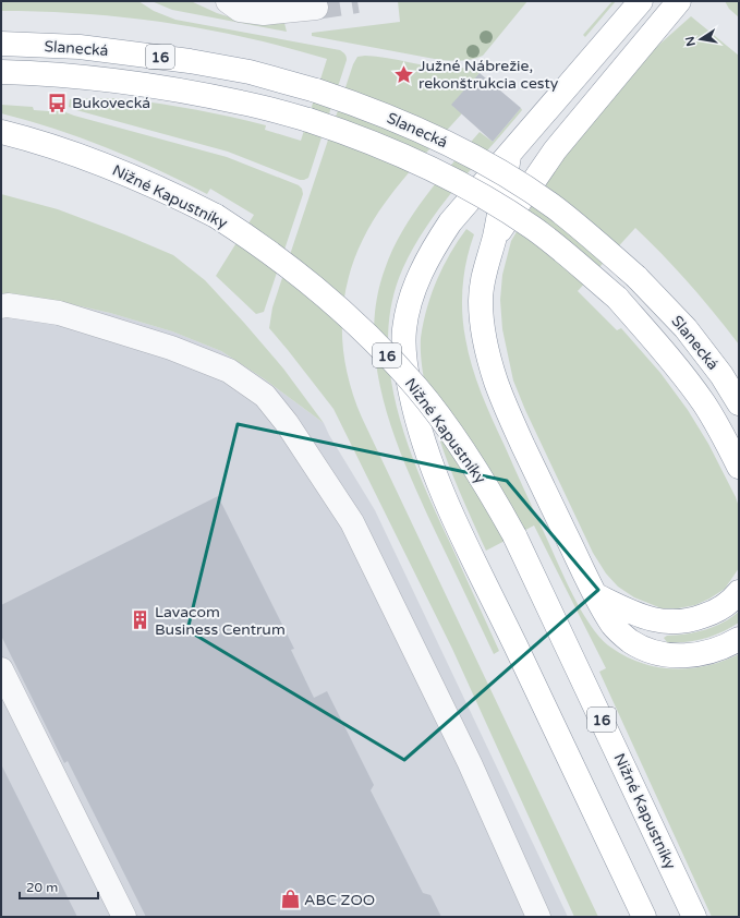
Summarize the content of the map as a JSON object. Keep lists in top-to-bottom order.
{
  "streets": {
    "highway": ["Slanecká", "16", "Nižné Kapustníky"]
  },
  "places": {
    "place": ["Južné Nábrežie, rekonštrukcia cesty"],
    "bus stop": ["Bukovecká"],
    "building": ["Lavacom Business Centrum"],
    "shop": ["ABC ZOO"]
  },
  "scale_bar": "20 m",
  "north": "left"
}
